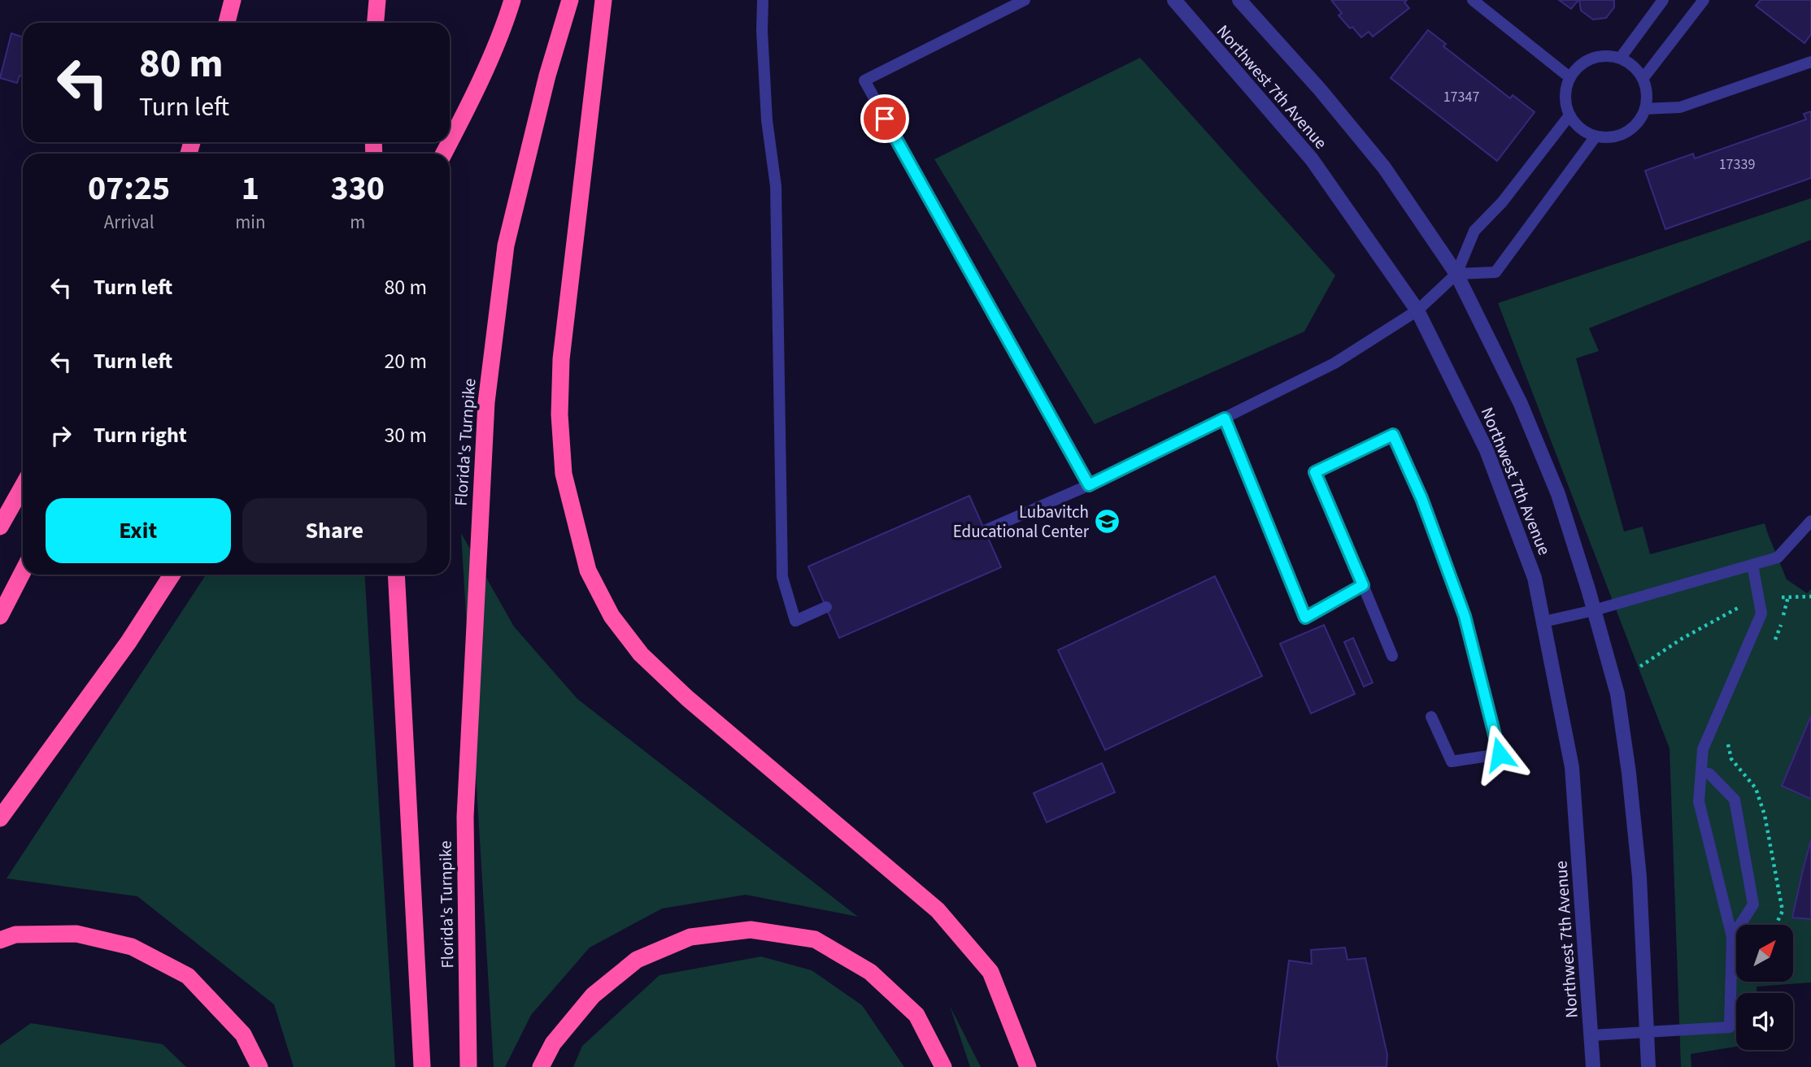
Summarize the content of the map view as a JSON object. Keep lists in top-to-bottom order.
{
  "streets": {
    "highway": ["Florida's Turnpike"],
    "street": ["Northwest 7th Avenue"]
  },
  "places": {
    "school or university": ["Lubavitch Educational Center"]
  },
  "house_numbers": ["17347", "17339"],
  "north": "top right",
  "page": {
    "turn": ["80 m", "Turn left"],
    "eta": [
      "07:25",
      "Arrival",
      "1",
      "min",
      "330",
      "m"
    ],
    "list": [
      {
        "name": "Turn left",
        "value": "80 m"
      },
      {
        "name": "Turn left",
        "value": "20 m"
      },
      {
        "name": "Turn right",
        "value": "30 m"
      }
    ],
    "buttons": ["Exit", "Share"]
  }
}
